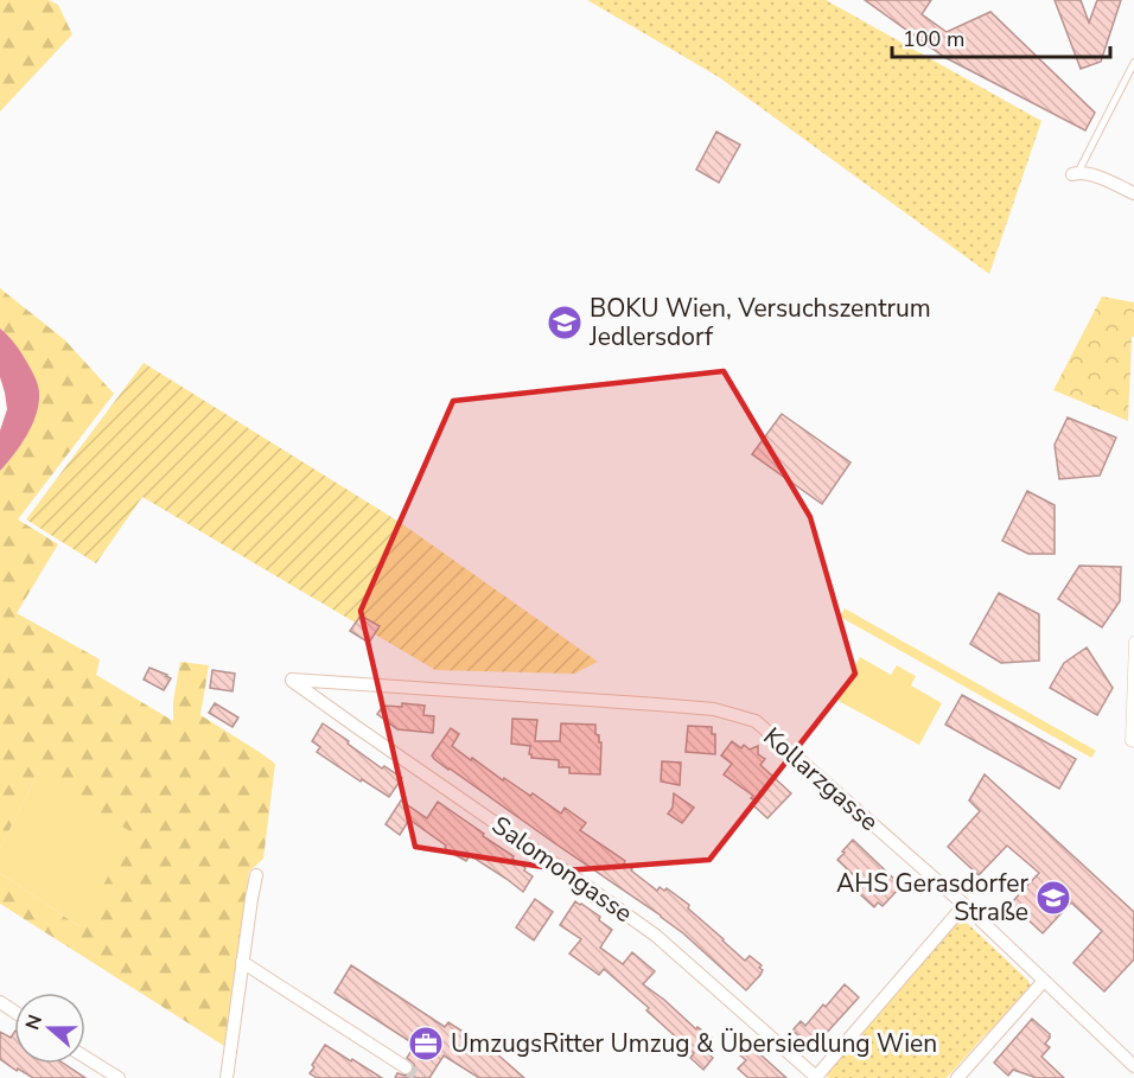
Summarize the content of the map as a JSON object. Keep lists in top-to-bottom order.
{
  "streets": {
    "street": ["Kollarzgasse", "Salomongasse"]
  },
  "crossings": [
    ["Kollarzgasse", "Salomongasse"]
  ],
  "places": {
    "school or university": ["BOKU Wien, Versuchszentrum Jedlersdorf", "AHS Gerasdorfer Straße"],
    "office": ["UmzugsRitter Umzug & Übersiedlung Wien"]
  },
  "scale_bar": "100 m",
  "north": "left"
}
